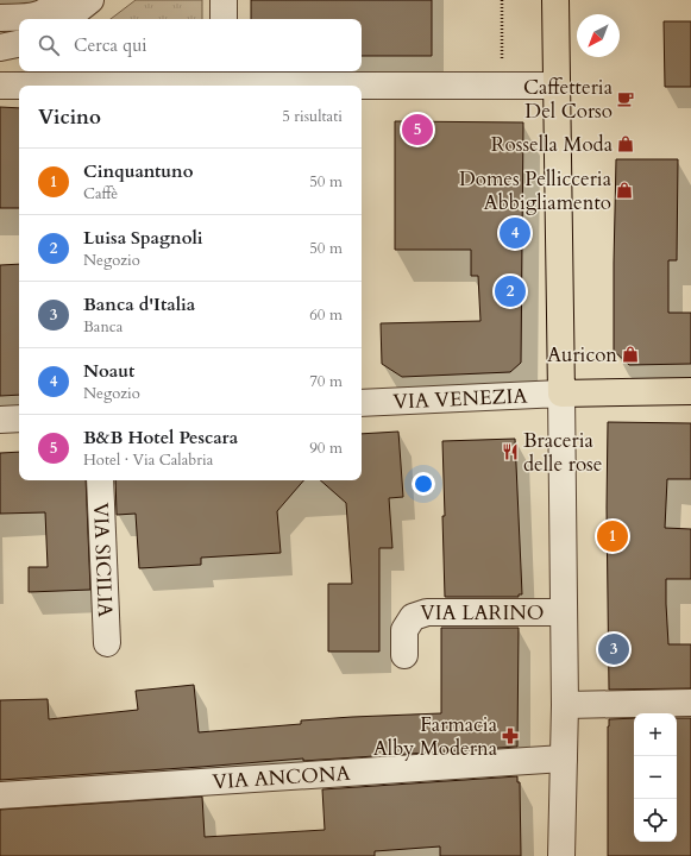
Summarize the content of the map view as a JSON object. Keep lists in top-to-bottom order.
{
  "streets": {
    "street": [
      "VIA VENEZIA",
      "VIA SICILIA",
      "VIA LARINO",
      "VIA ANCONA"
    ]
  },
  "places": {
    "cafe": ["Caffetteria Del Corso"],
    "shop": ["Rossella Moda", "Domes Pellicceria Abbigliamento", "Auricon"],
    "restaurant": ["Braceria delle rose"],
    "pharmacy": ["Farmacia Alby Moderna"]
  },
  "north": "bottom left",
  "page": {
    "search": "Cerca qui",
    "heading": ["Vicino", "5 risultati"],
    "pins": [
      "5",
      "4",
      "2",
      "1",
      "3"
    ],
    "list": [
      {
        "mark": "1",
        "name": "Cinquantuno",
        "note": "Caffè",
        "value": "50 m"
      },
      {
        "mark": "2",
        "name": "Luisa Spagnoli",
        "note": "Negozio",
        "value": "50 m"
      },
      {
        "mark": "3",
        "name": "Banca d'Italia",
        "note": "Banca",
        "value": "60 m"
      },
      {
        "mark": "4",
        "name": "Noaut",
        "note": "Negozio",
        "value": "70 m"
      },
      {
        "mark": "5",
        "name": "B&B Hotel Pescara",
        "note": "Hotel · Via Calabria",
        "value": "90 m"
      }
    ],
    "map_buttons": ["+", "−"]
  }
}
